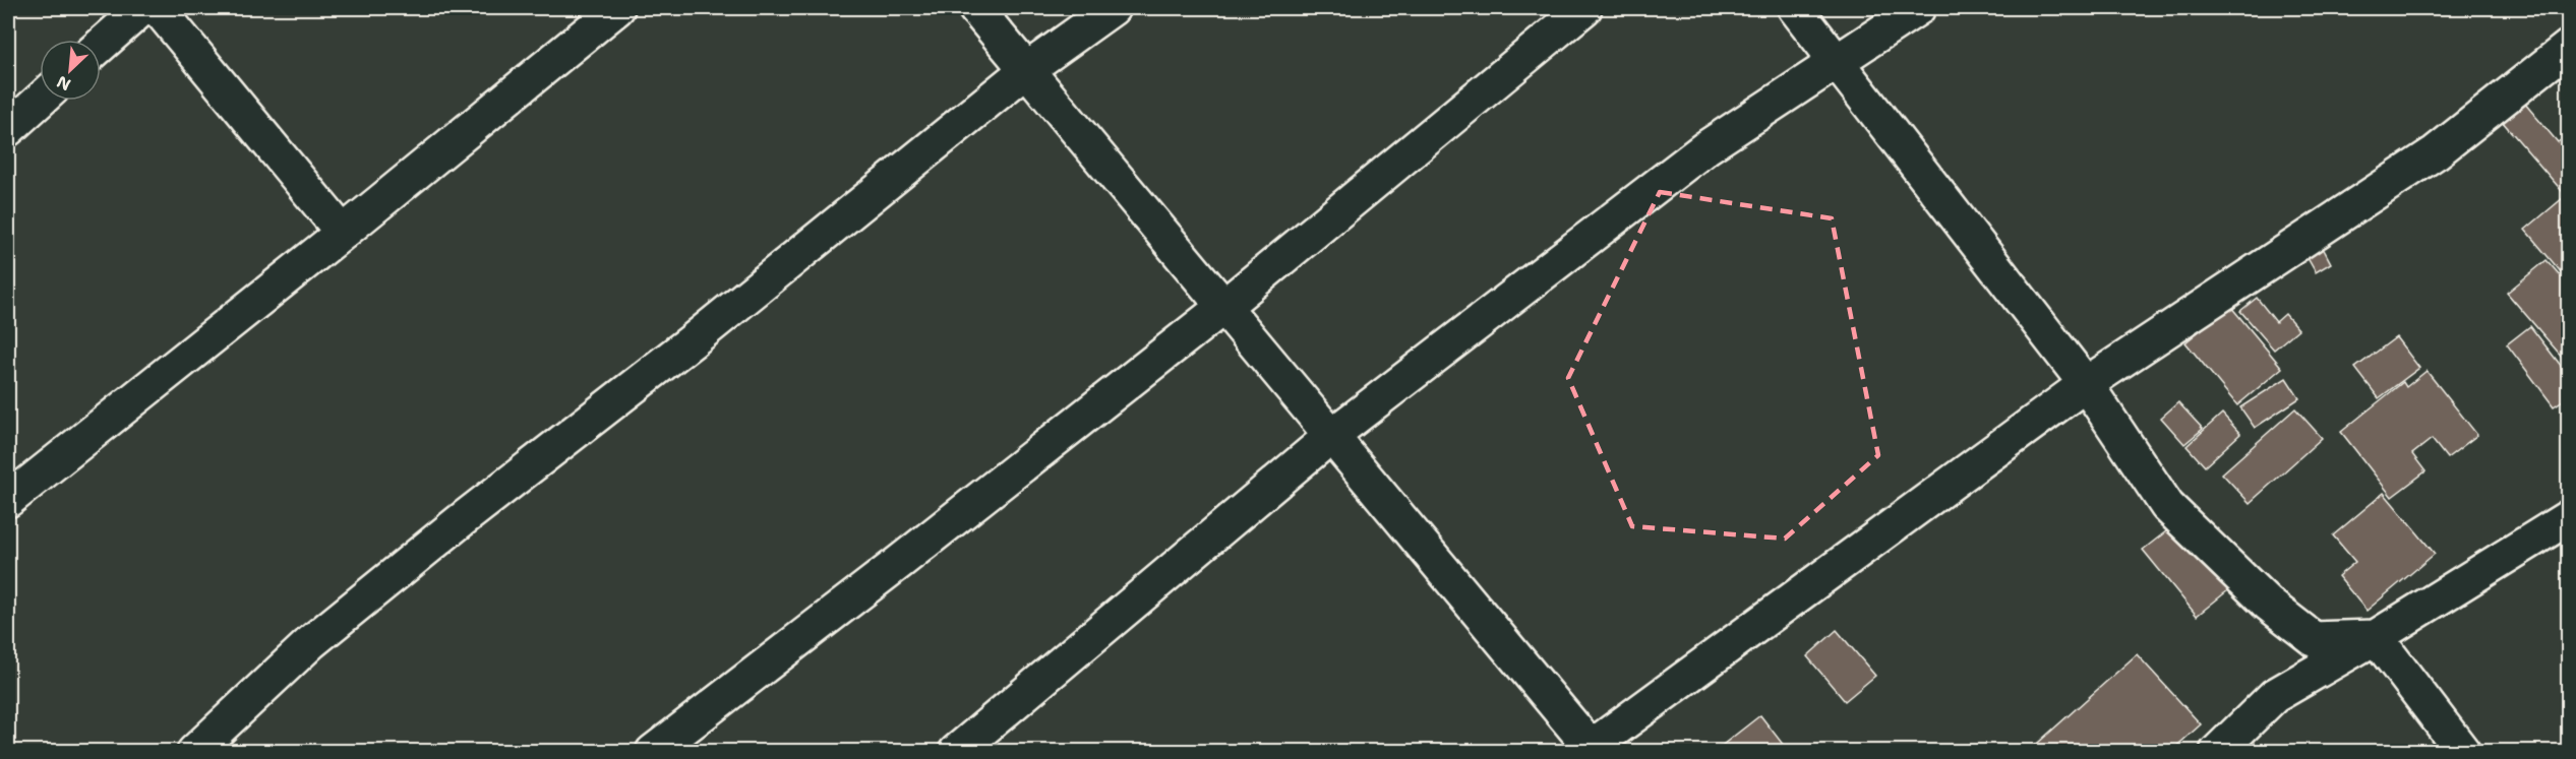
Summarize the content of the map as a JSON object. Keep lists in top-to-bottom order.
{
  "north": "bottom left"
}
